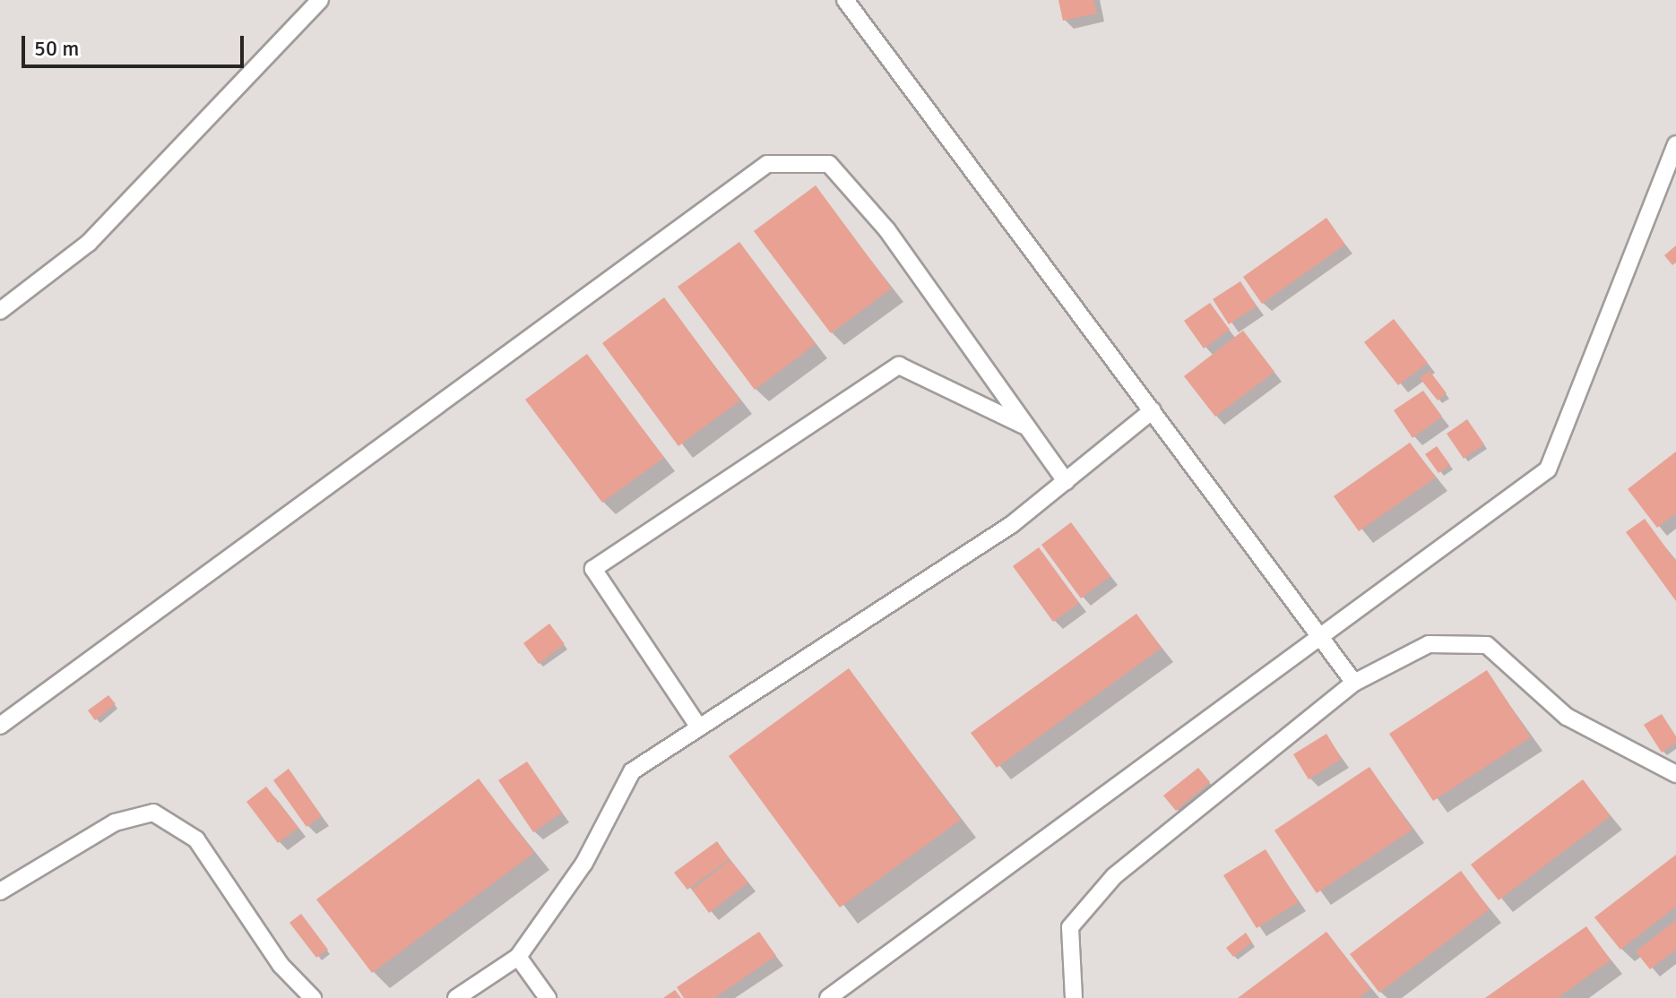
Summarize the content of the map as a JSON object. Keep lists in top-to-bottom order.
{
  "scale_bar": "50 m"
}
